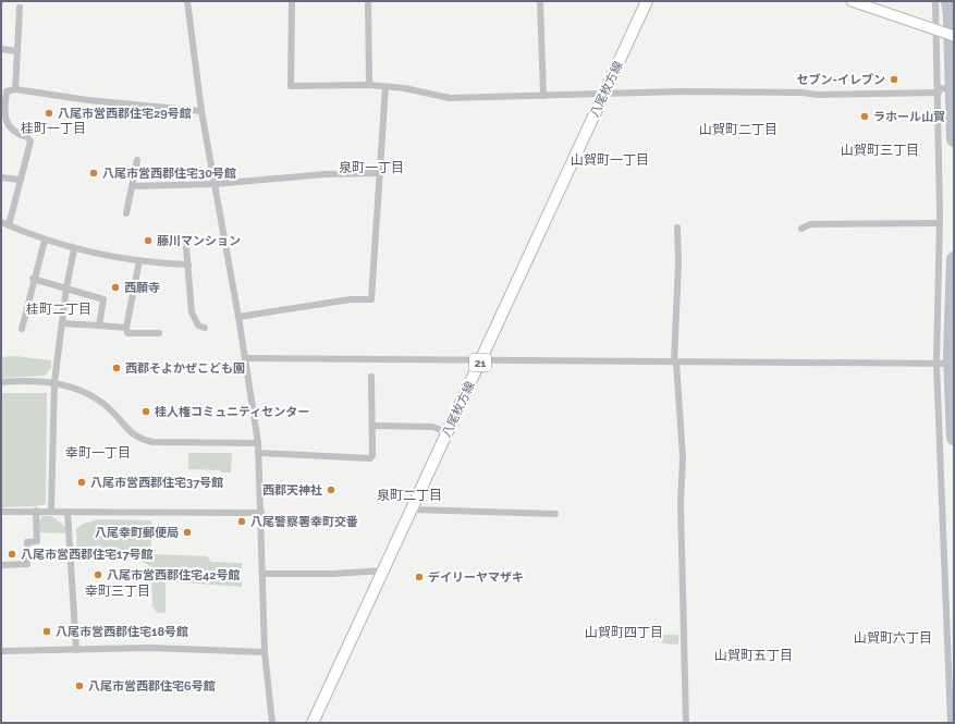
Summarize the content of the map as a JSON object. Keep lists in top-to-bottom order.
{
  "streets": {
    "main road": ["八尾枚方線", "21"]
  },
  "districts": [
    "桂町一丁目",
    "山賀町二丁目",
    "山賀町三丁目",
    "山賀町一丁目",
    "泉町一丁目",
    "桂町二丁目",
    "幸町一丁目",
    "泉町二丁目",
    "幸町三丁目",
    "山賀町四丁目",
    "山賀町六丁目",
    "山賀町五丁目"
  ],
  "places": [
    "セブン-イレブン",
    "八尾市営西郡住宅29号館",
    "ラホール山賀",
    "八尾市営西郡住宅30号館",
    "藤川マンション",
    "西願寺",
    "西郡そよかぜこども園",
    "桂人権コミュニティセンター",
    "八尾市営西郡住宅37号館",
    "西郡天神社",
    "八尾警察署幸町交番",
    "八尾幸町郵便局",
    "八尾市営西郡住宅17号館",
    "八尾市営西郡住宅42号館",
    "デイリーヤマザキ",
    "八尾市営西郡住宅18号館",
    "八尾市営西郡住宅6号館"
  ]
}
